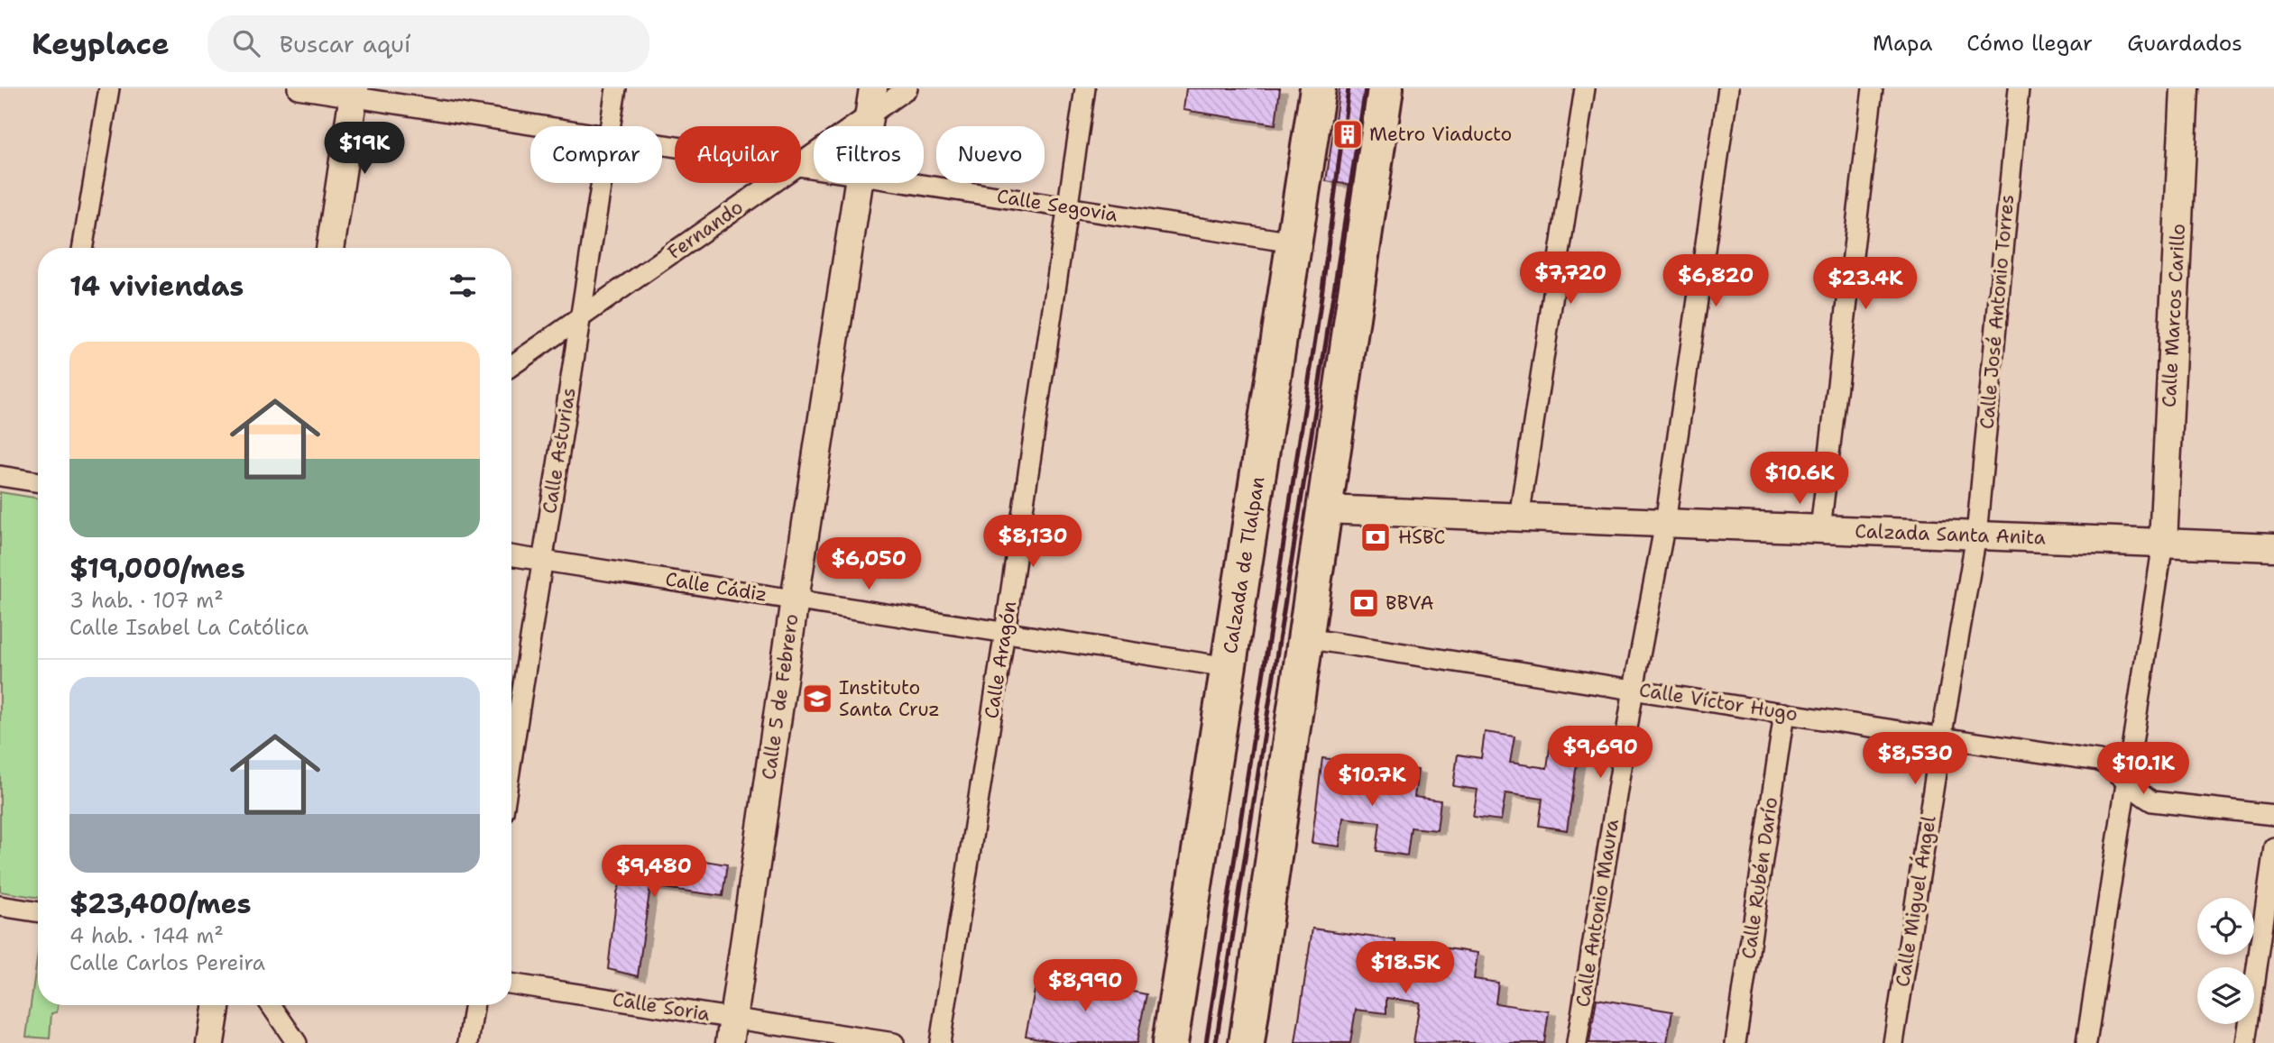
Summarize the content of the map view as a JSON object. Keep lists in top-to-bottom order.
{
  "streets": {
    "highway": ["Calzada de Tlalpan"],
    "street": [
      "Calle Segovia",
      "Fernando",
      "Calle José Antonio Torres",
      "Calle Marcos Carillo",
      "Calle Asturias",
      "Calzada Santa Anita",
      "Calle Cádiz",
      "Calle Aragón",
      "Calle 5 de Febrero",
      "Calle Víctor Hugo",
      "Calle Rubén Darío",
      "Calle Miguel Ángel",
      "Calle Antonio Maura",
      "Calle Soria"
    ]
  },
  "crossings": [
    ["Calle Segovia", "Calzada de Tlalpan"],
    ["Calle Segovia", "Calle Aragón"],
    ["Fernando", "Calle Asturias"],
    ["Fernando", "Calle 5 de Febrero"],
    ["Calle José Antonio Torres", "Calzada Santa Anita"],
    ["Calle José Antonio Torres", "Calle Miguel Ángel"],
    ["Calle Marcos Carillo", "Calzada Santa Anita"],
    ["Calle Asturias", "Calle Cádiz"],
    ["Calzada Santa Anita", "Calle Miguel Ángel"],
    ["Calzada Santa Anita", "Calle Antonio Maura"],
    ["Calzada de Tlalpan", "Calle Cádiz"],
    ["Calle Cádiz", "Calle Aragón"],
    ["Calle Cádiz", "Calle 5 de Febrero"],
    ["Calle 5 de Febrero", "Calle Soria"],
    ["Calle Víctor Hugo", "Calle Rubén Darío"],
    ["Calle Víctor Hugo", "Calle Miguel Ángel"],
    ["Calle Víctor Hugo", "Calle Antonio Maura"]
  ],
  "places": {
    "building": ["Metro Viaducto"],
    "bank": ["HSBC", "BBVA"],
    "school or university": ["Instituto Santa Cruz"]
  },
  "page": {
    "header": "Keyplace",
    "search": "Buscar aquí",
    "nav": ["Mapa", "Cómo llegar", "Guardados"],
    "price": [
      "$19K",
      "$7,720",
      "$6,820",
      "$23.4K",
      "$10.6K",
      "$8,130",
      "$6,050",
      "$9,690",
      "$8,530",
      "$10.1K",
      "$10.7K",
      "$9,480",
      "$18.5K",
      "$8,990"
    ],
    "chip": [
      "Comprar",
      "Alquilar",
      "Filtros",
      "Nuevo"
    ],
    "heading": "14 viviendas",
    "list": [
      {
        "name": "$19,000/mes",
        "note": "3 hab. · 107 m² · Calle Isabel La Católica"
      },
      {
        "name": "$23,400/mes",
        "note": "4 hab. · 144 m² · Calle Carlos Pereira"
      }
    ]
  }
}
